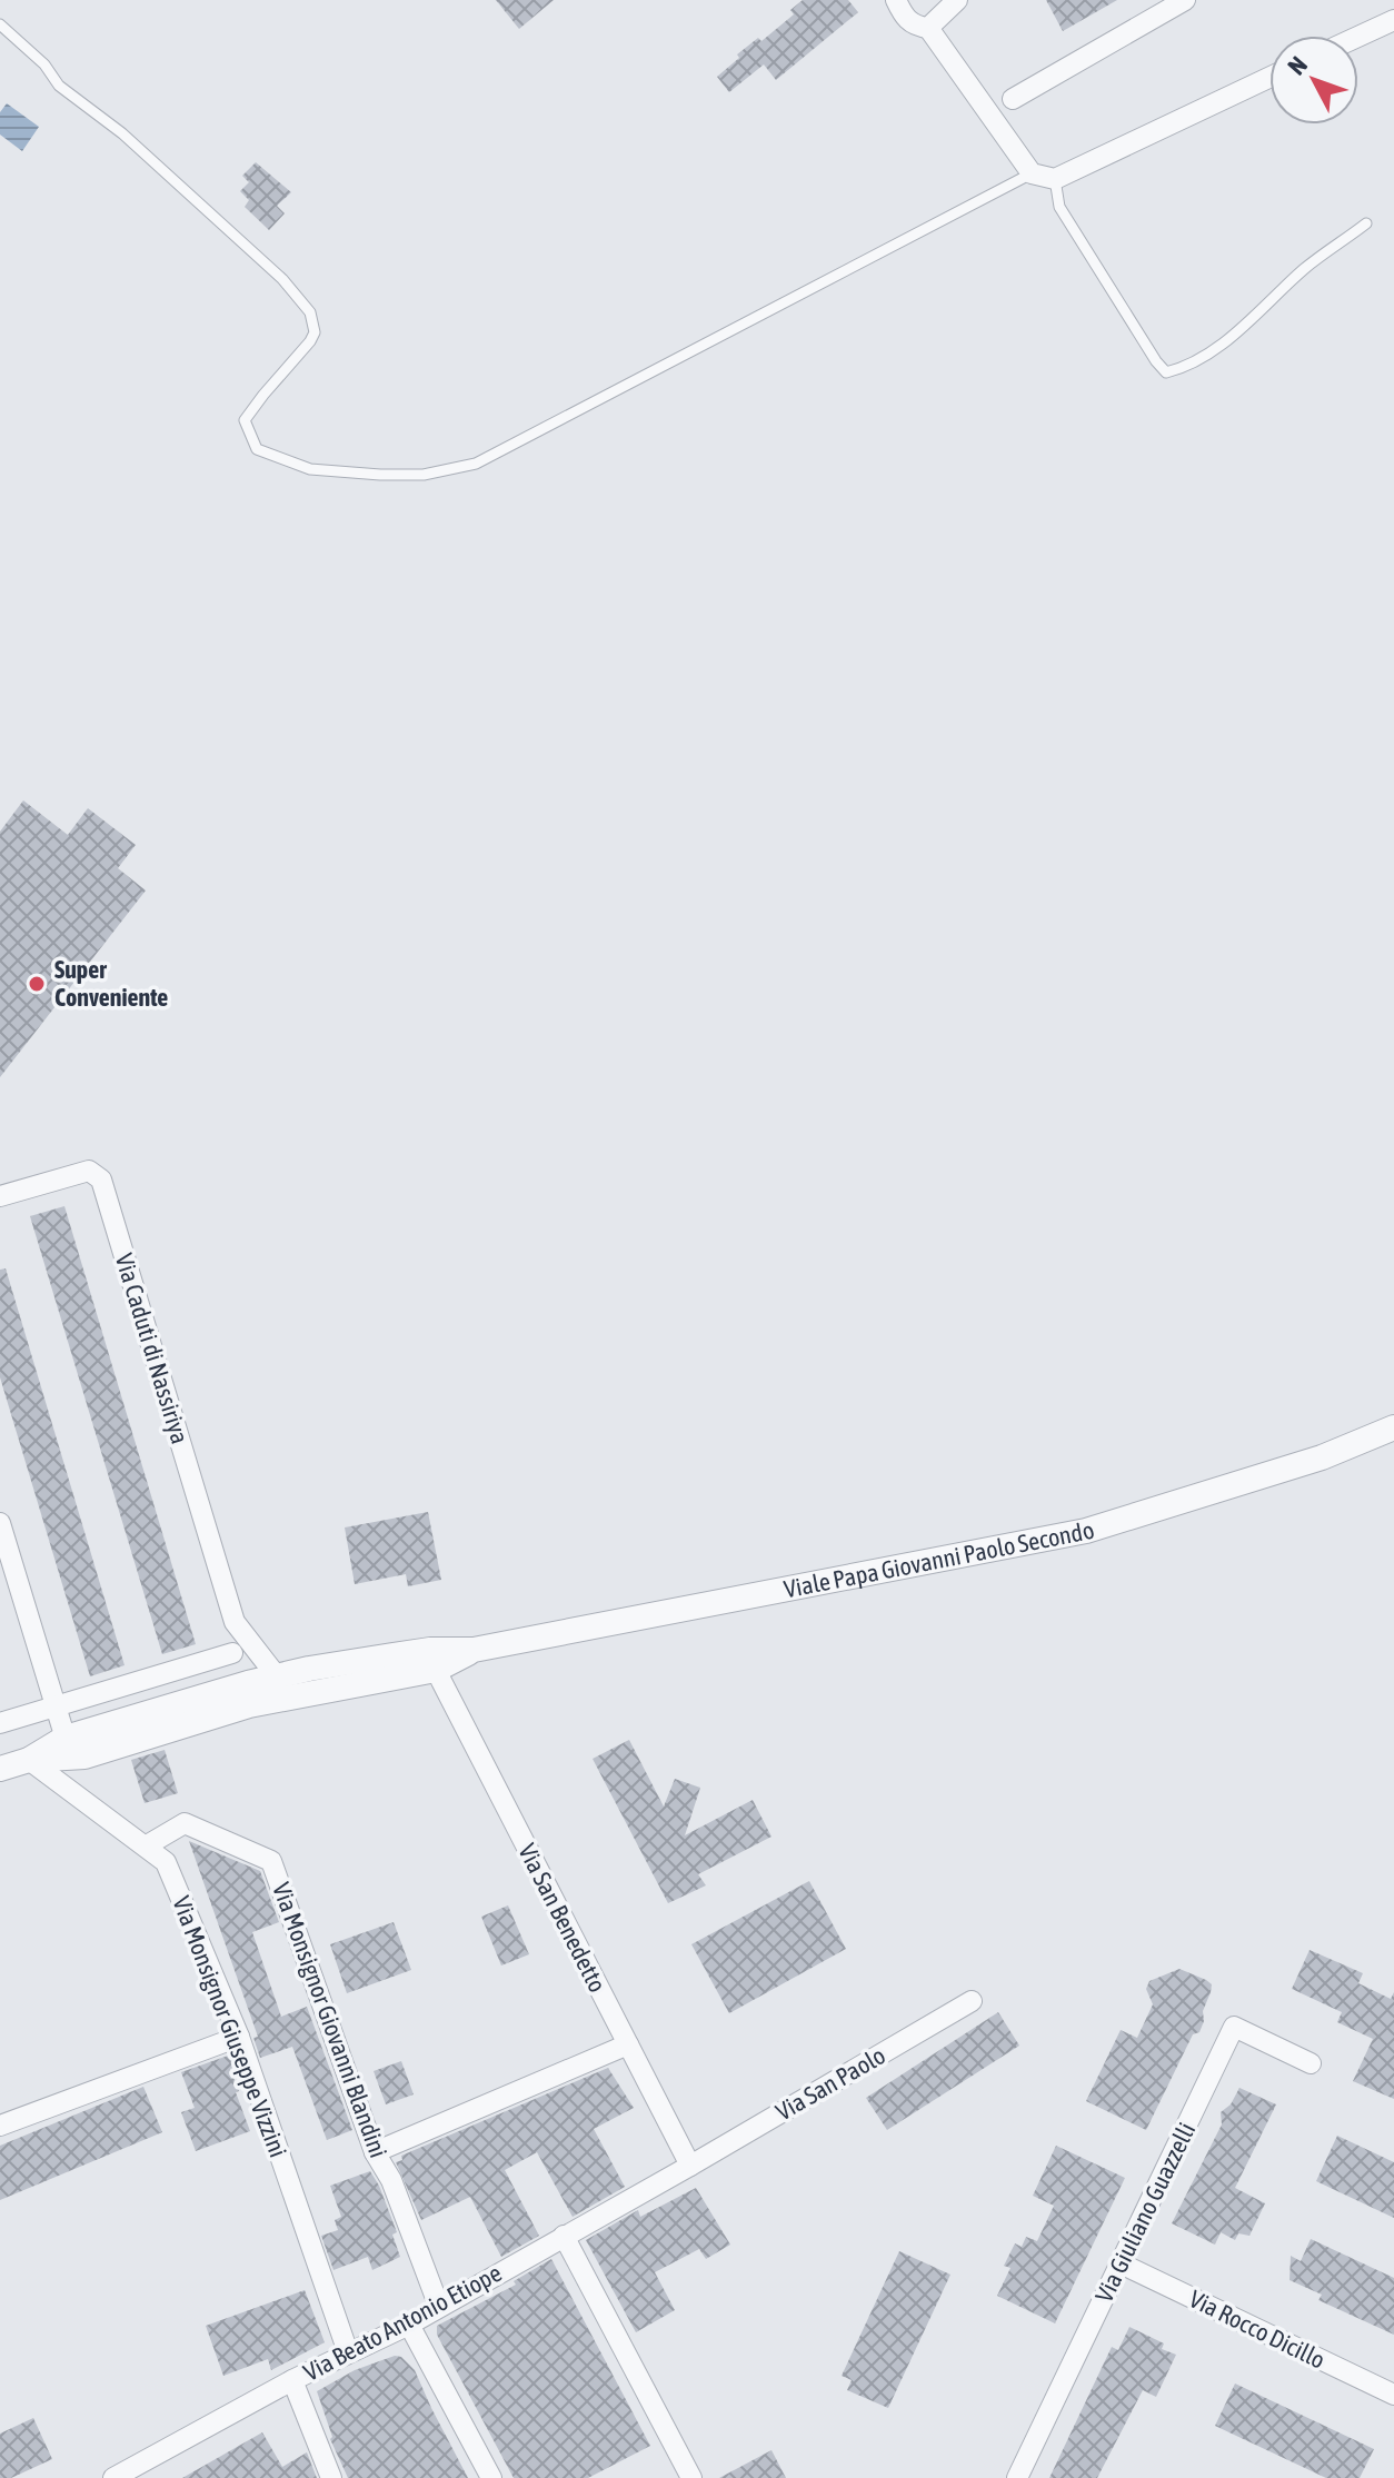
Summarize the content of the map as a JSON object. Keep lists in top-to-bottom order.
{
  "streets": {
    "street": [
      "Via Caduti di Nassiriya",
      "Viale Papa Giovanni Paolo Secondo",
      "Via San Benedetto",
      "Via Monsignor Giovanni Blandini",
      "Via Monsignor Giuseppe Vizzini",
      "Via San Paolo",
      "Via Giuliano Guazzelli",
      "Via Beato Antonio Etiope",
      "Via Rocco Dicillo"
    ]
  },
  "crossings": [
    ["Viale Papa Giovanni Paolo Secondo", "Via San Benedetto"],
    ["Via San Benedetto", "Via San Paolo"],
    ["Via San Benedetto", "Via Beato Antonio Etiope"],
    ["Via Monsignor Giovanni Blandini", "Via Monsignor Giuseppe Vizzini"],
    ["Via Monsignor Giovanni Blandini", "Via Beato Antonio Etiope"],
    ["Via Monsignor Giuseppe Vizzini", "Via Beato Antonio Etiope"],
    ["Via San Paolo", "Via Beato Antonio Etiope"],
    ["Via Giuliano Guazzelli", "Via Rocco Dicillo"]
  ],
  "places": ["Super Conveniente"],
  "north": "top left"
}
